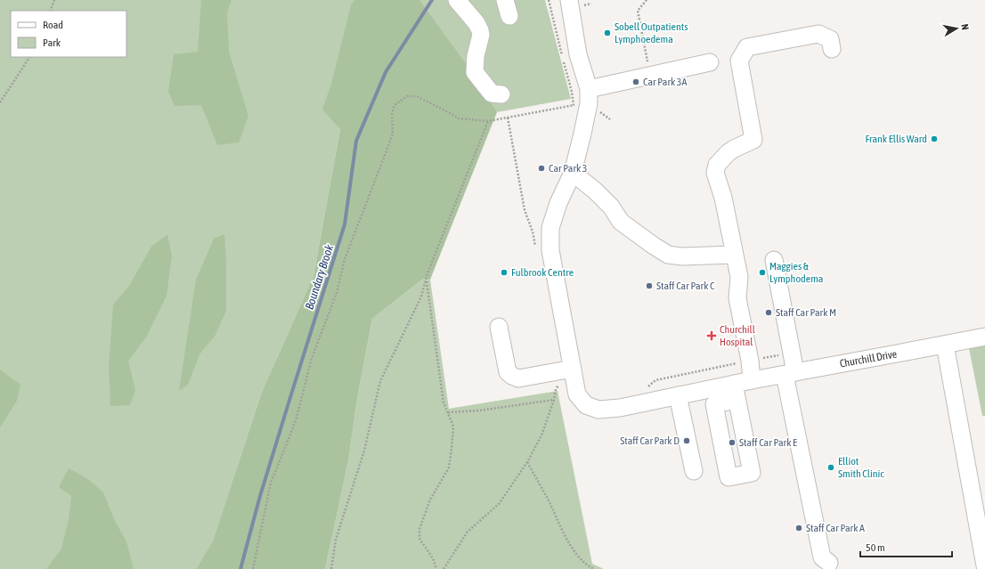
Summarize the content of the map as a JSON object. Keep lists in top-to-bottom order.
{
  "streets": {
    "street": ["Churchill Drive"]
  },
  "water": ["Boundary Brook"],
  "places": {
    "other": [
      "Sobell Outpatients Lymphoedema",
      "Car Park 3A",
      "Frank Ellis Ward",
      "Car Park 3",
      "Fulbrook Centre",
      "Maggies & Lymphodema",
      "Staff Car Park C",
      "Staff Car Park M",
      "Staff Car Park D",
      "Staff Car Park E",
      "Elliot Smith Clinic",
      "Staff Car Park A"
    ],
    "health": ["Churchill Hospital"]
  },
  "legend": ["Road", "Park"],
  "scale_bar": "50 m",
  "north": "right"
}
